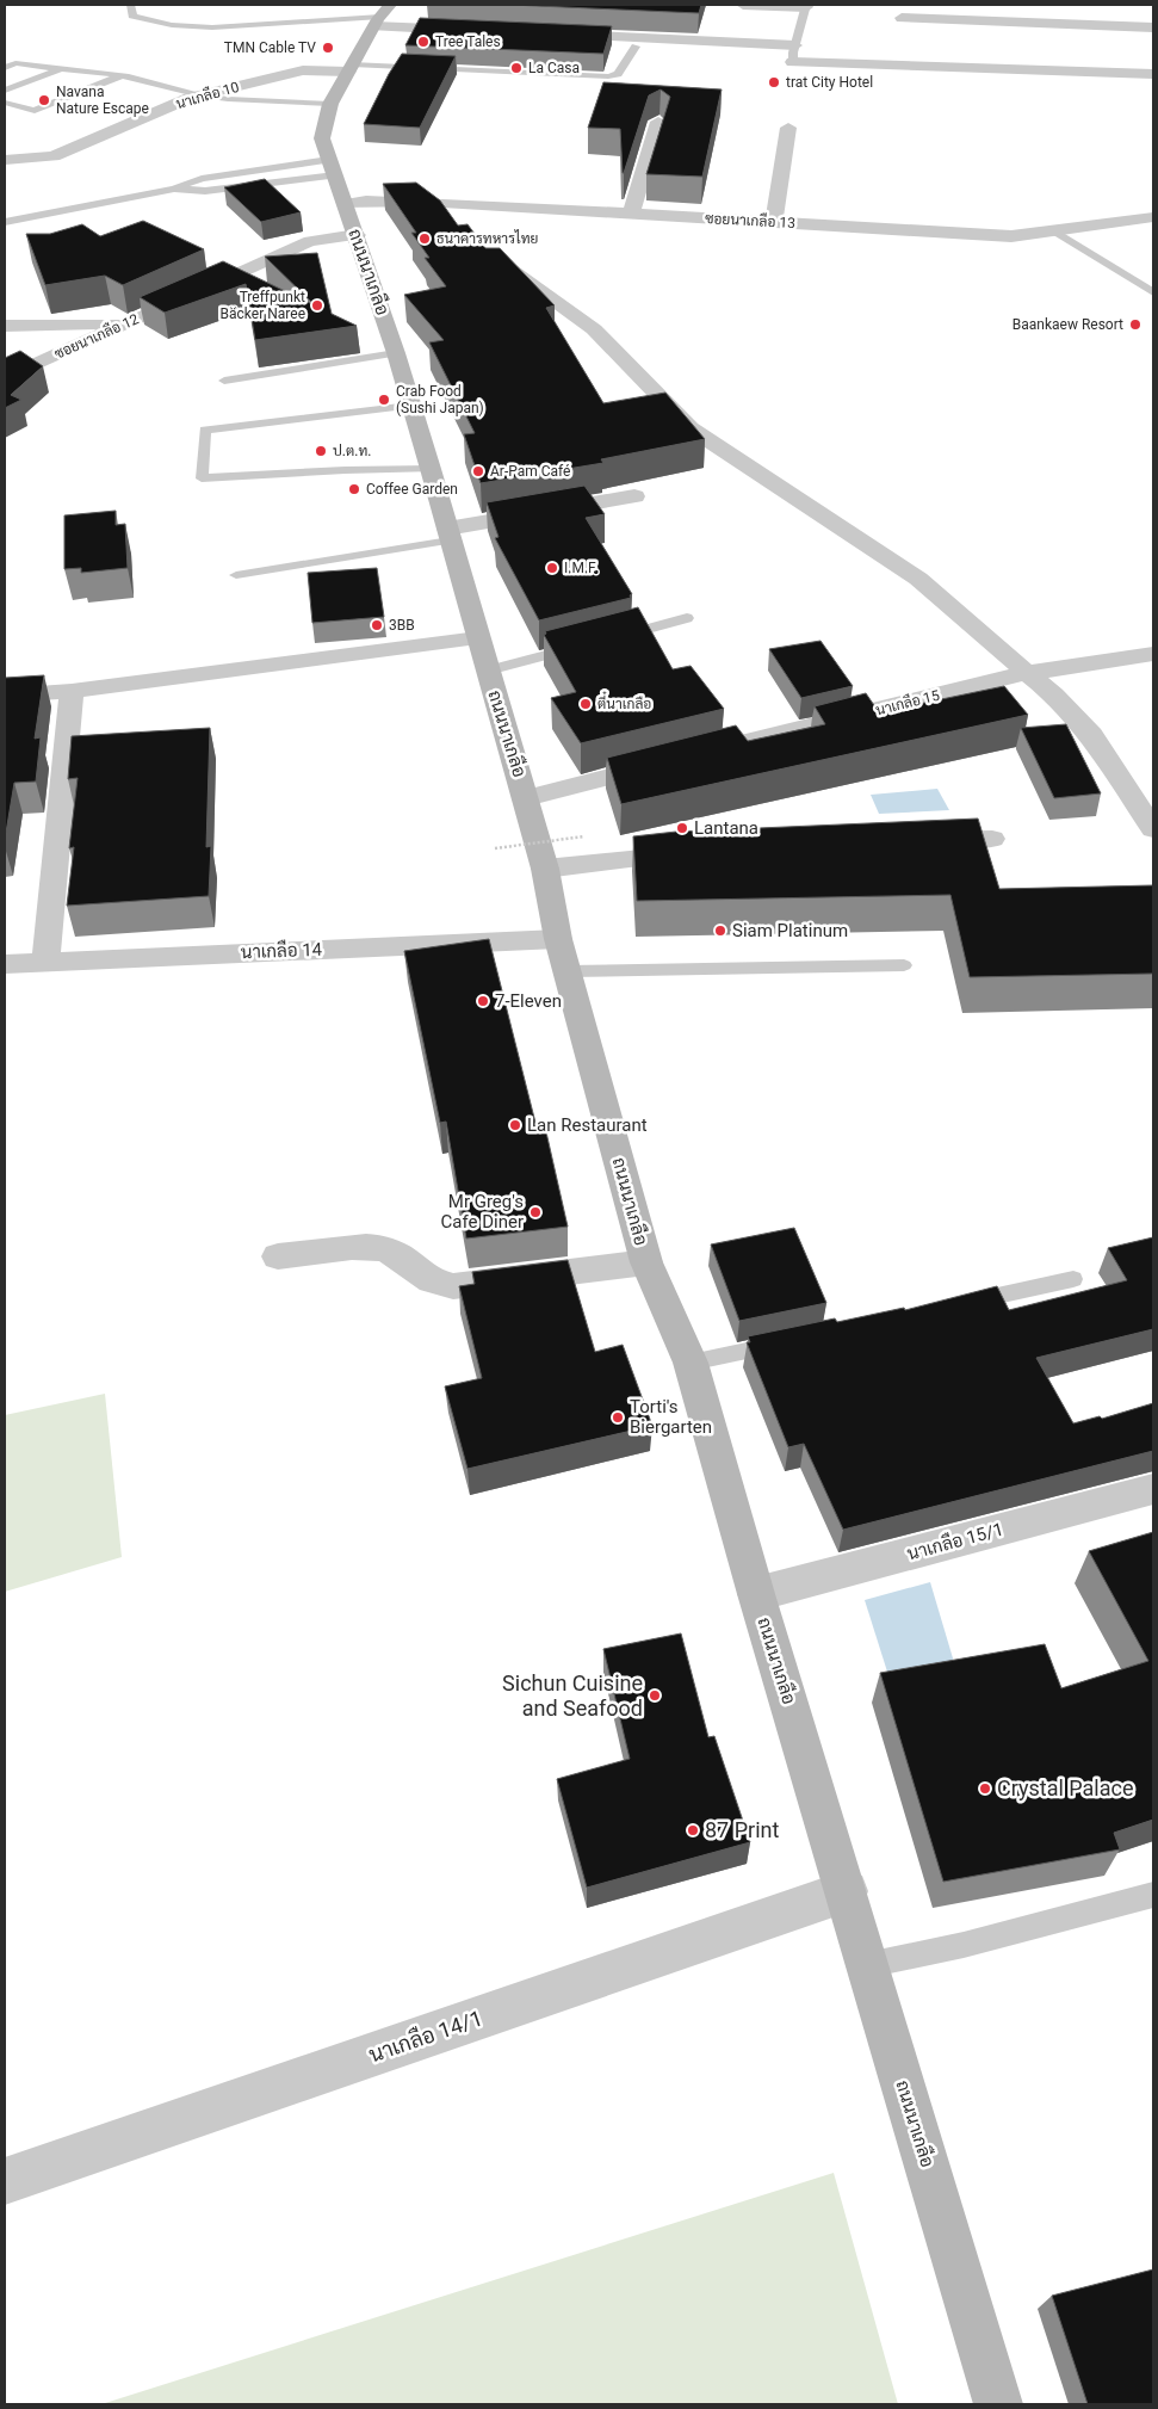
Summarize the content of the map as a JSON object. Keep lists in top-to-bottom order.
{
  "streets": {
    "street": [
      "นาเกลือ 10",
      "ซอยนาเกลือ 13",
      "ถนนนาเกลือ",
      "ซอยนาเกลือ 12",
      "นาเกลือ 15",
      "นาเกลือ 14",
      "นาเกลือ 15/1",
      "นาเกลือ 14/1"
    ]
  },
  "crossings": [
    ["นาเกลือ 10", "ถนนนาเกลือ"],
    ["ซอยนาเกลือ 13", "ถนนนาเกลือ"],
    ["ถนนนาเกลือ", "ซอยนาเกลือ 12"],
    ["ถนนนาเกลือ", "นาเกลือ 14"],
    ["ถนนนาเกลือ", "นาเกลือ 15/1"],
    ["ถนนนาเกลือ", "นาเกลือ 14/1"]
  ],
  "places": [
    "Tree Tales",
    "TMN Cable TV",
    "La Casa",
    "trat City Hotel",
    "Navana Nature Escape",
    "ธนาคารทหารไทย",
    "Treffpunkt Bäcker Naree",
    "Baankaew Resort",
    "Crab Food (Sushi Japan)",
    "ป.ต.ท.",
    "Ar-Pam Café",
    "Coffee Garden",
    "I.M.F.",
    "3BB",
    "ตี๋นาเกลือ",
    "Lantana",
    "Siam Platinum",
    "7-Eleven",
    "Lan Restaurant",
    "Mr Greg's Cafe Diner",
    "Torti's Biergarten",
    "Sichun Cuisine and Seafood",
    "Crystal Palace",
    "87 Print"
  ]
}
